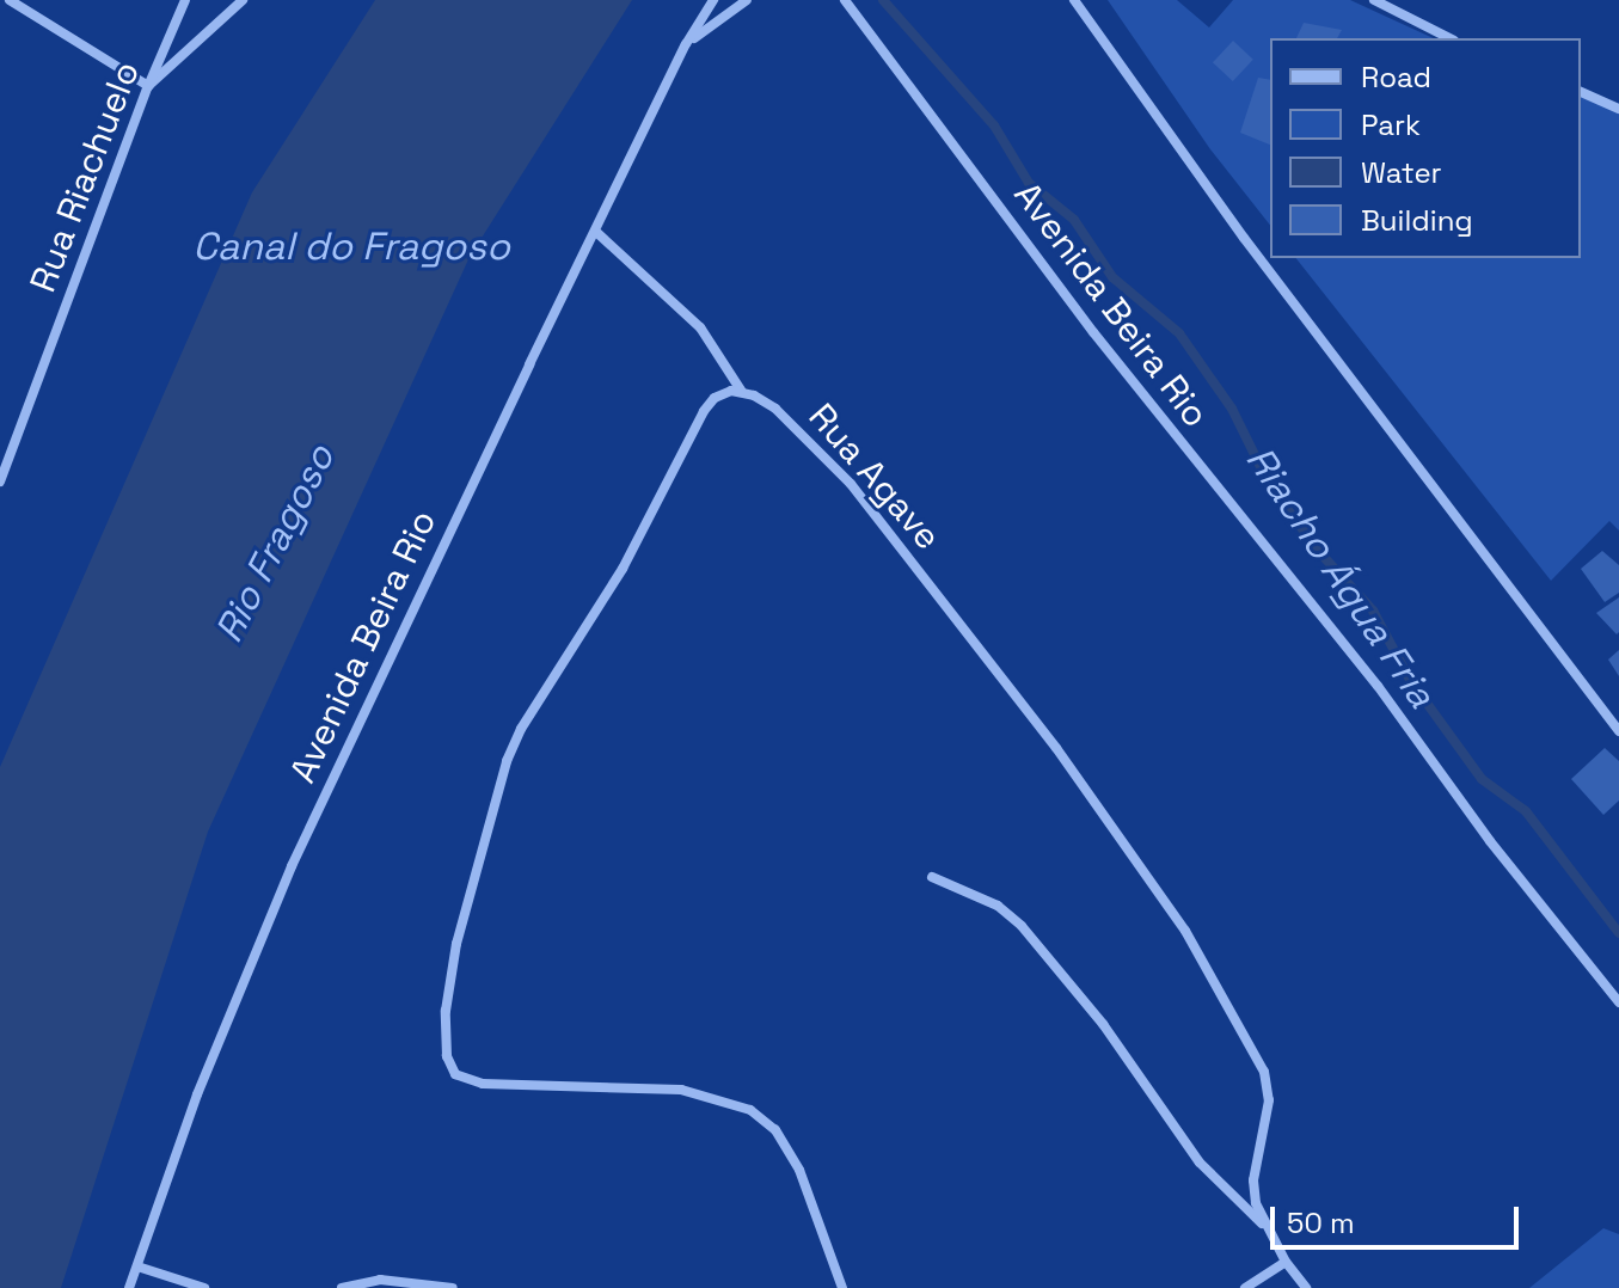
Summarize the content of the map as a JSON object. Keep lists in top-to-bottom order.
{
  "streets": {
    "street": ["Rua Riachuelo", "Avenida Beira Rio", "Rua Agave"]
  },
  "water": ["Canal do Fragoso", "Rio Fragoso", "Riacho Água Fria"],
  "legend": [
    "Road",
    "Park",
    "Water",
    "Building"
  ],
  "scale_bar": "50 m"
}
